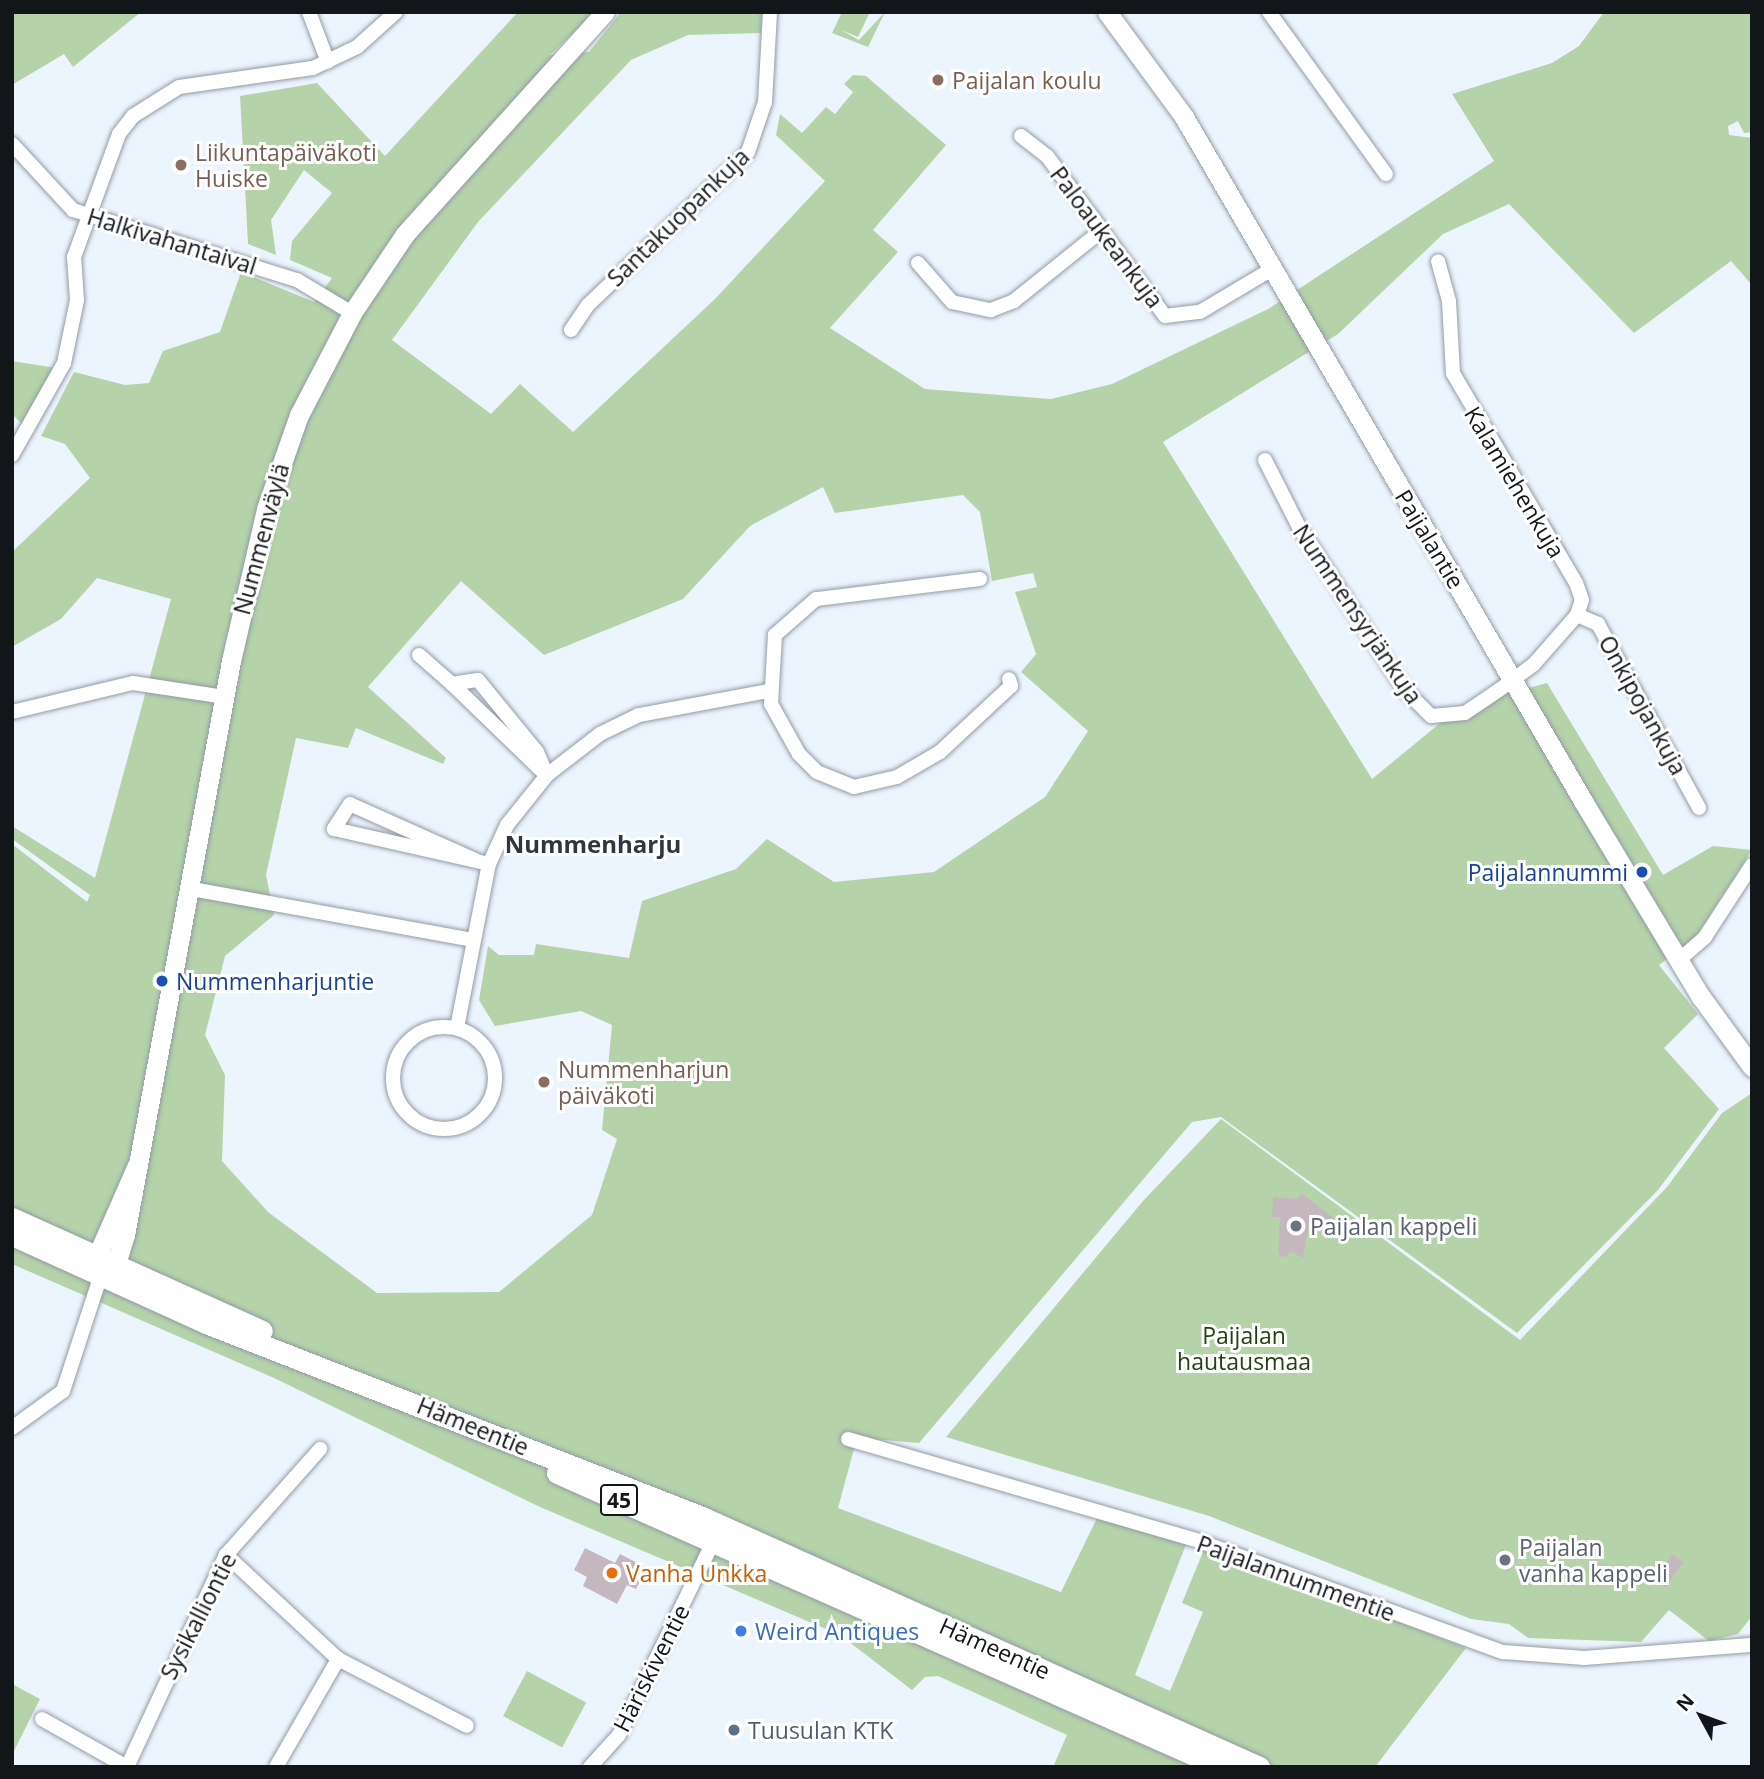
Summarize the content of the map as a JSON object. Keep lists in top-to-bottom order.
{
  "streets": {
    "main road": ["Hämeentie", "45"],
    "street": [
      "Santakuopankuja",
      "Paloaukeankuja",
      "Halkivahantaival",
      "Kalamiehenkuja",
      "Nummenväylä",
      "Paijalantie",
      "Nummensyrjänkuja",
      "Onkipojankuja",
      "Paijalannummentie",
      "Sysikalliontie",
      "Häriskiventie"
    ]
  },
  "crossings": [
    ["Paloaukeankuja", "Paijalantie"],
    ["Halkivahantaival", "Nummenväylä"],
    ["Kalamiehenkuja", "Onkipojankuja"],
    ["Nummenväylä", "Hämeentie"],
    ["Paijalantie", "Nummensyrjänkuja"],
    ["Hämeentie", "Häriskiventie"]
  ],
  "districts": ["Nummenharju"],
  "parks": ["Paijalan hautausmaa"],
  "places": [
    "Paijalan koulu",
    "Liikuntapäiväkoti Huiske",
    "Paijalannummi",
    "Nummenharjuntie",
    "Nummenharjun päiväkoti",
    "Paijalan kappeli",
    "Paijalan vanha kappeli",
    "Vanha Unkka",
    "Weird Antiques",
    "Tuusulan KTK"
  ],
  "north": "top left"
}
